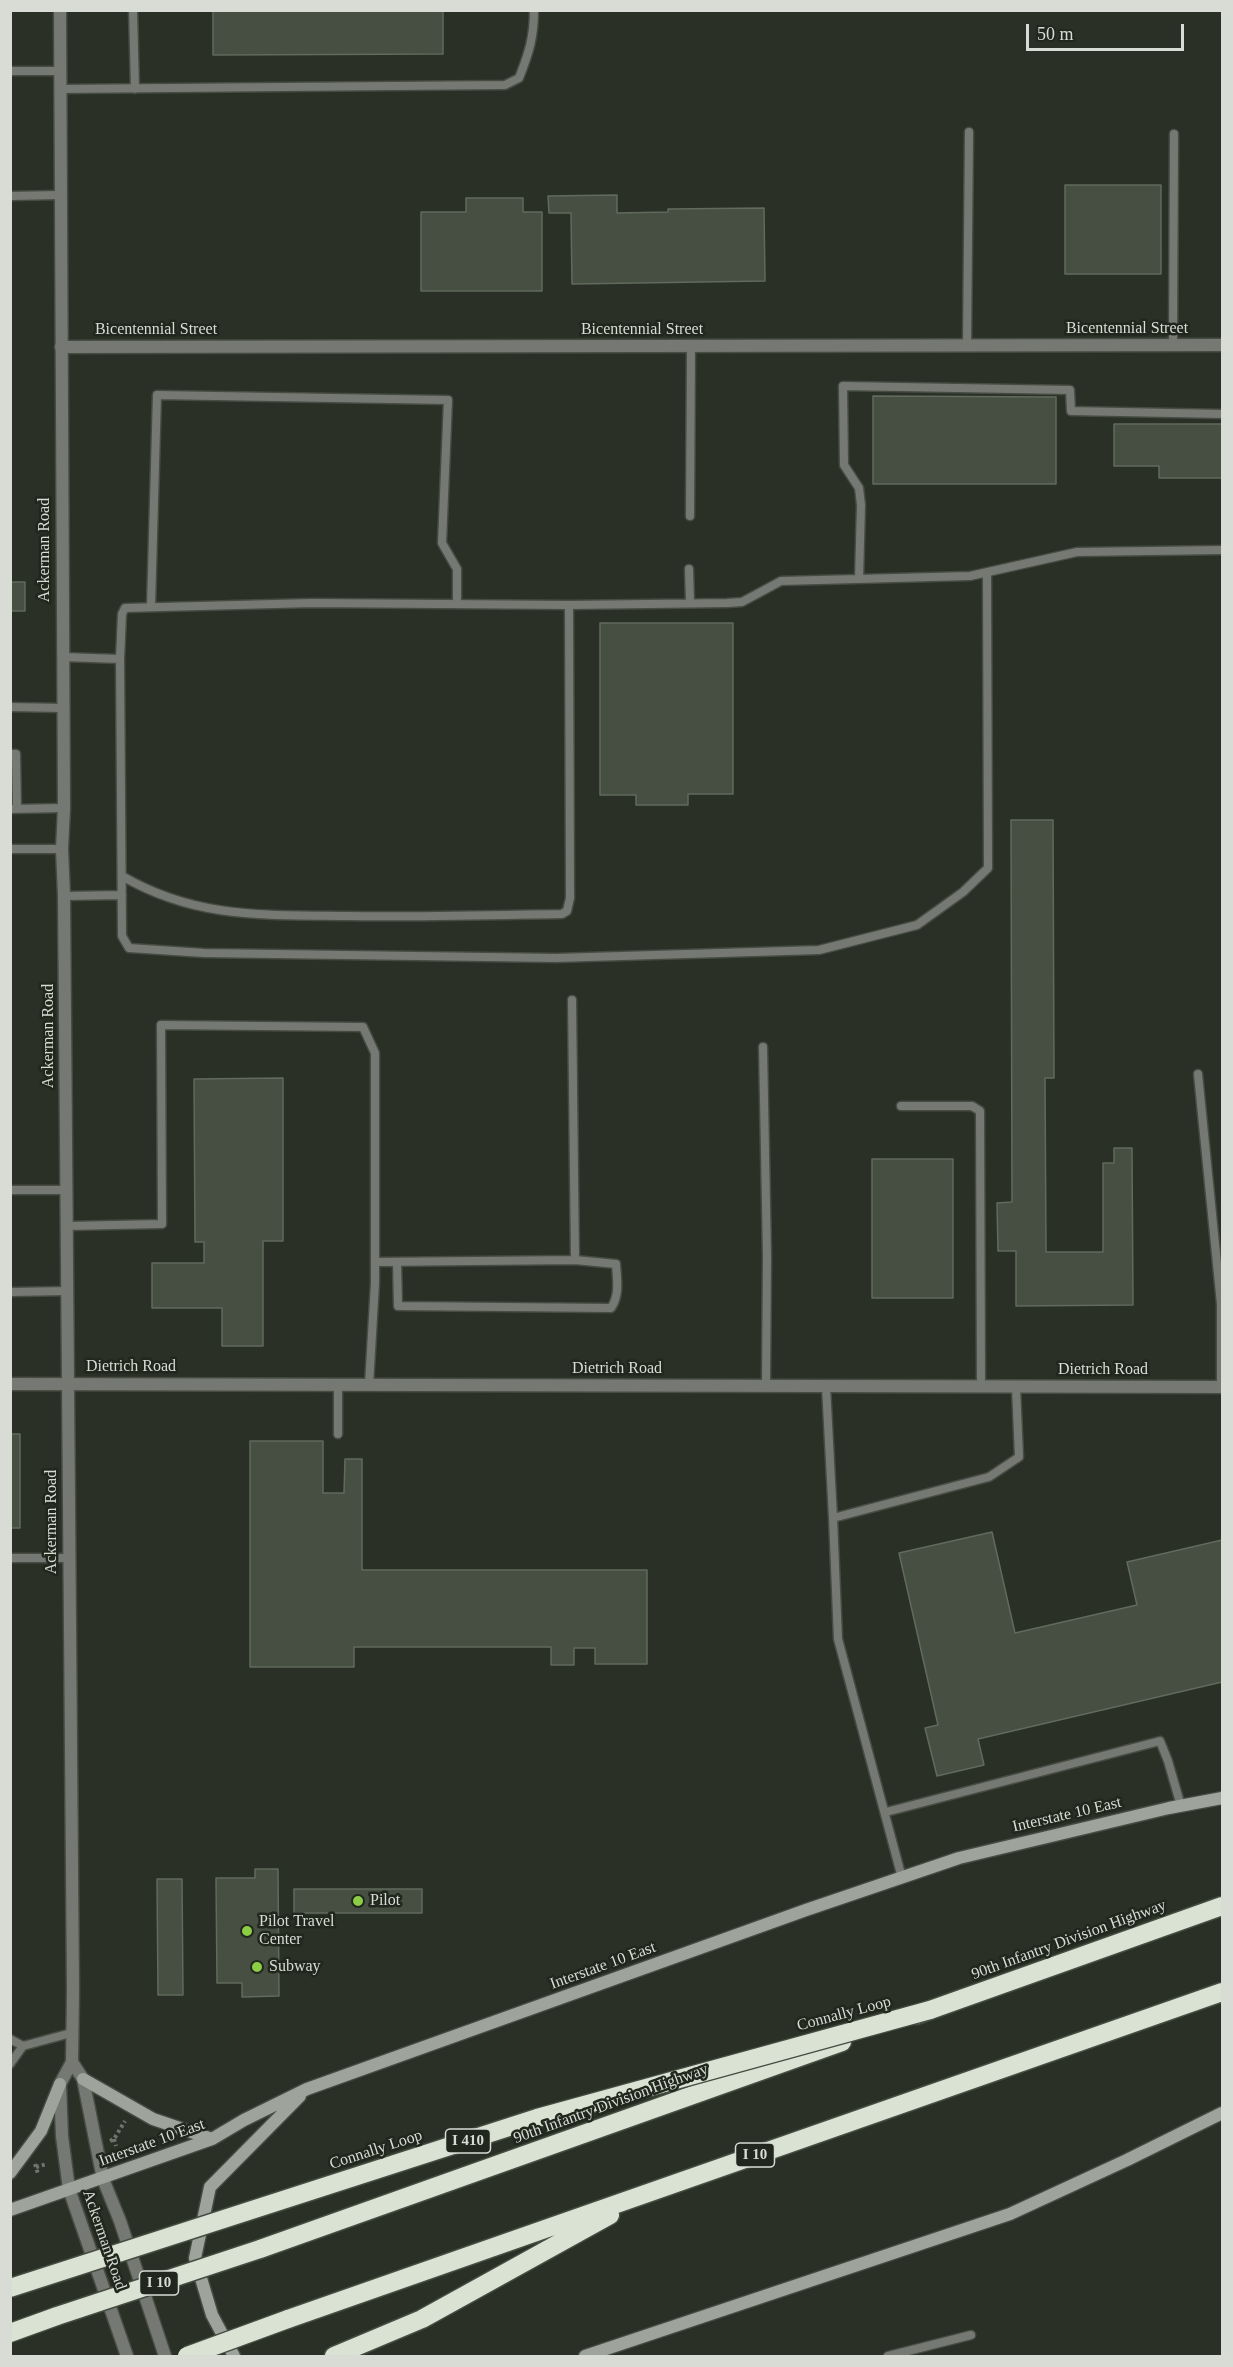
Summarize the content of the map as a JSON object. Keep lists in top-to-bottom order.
{
  "streets": {
    "highway": [
      "90th Infantry Division Highway",
      "Connally Loop",
      "I 410",
      "I 10"
    ],
    "main road": ["Interstate 10 East"],
    "street": ["Bicentennial Street", "Ackerman Road", "Dietrich Road"]
  },
  "crossings": [
    ["Bicentennial Street", "Ackerman Road"],
    ["Ackerman Road", "Dietrich Road"],
    ["Ackerman Road", "Interstate 10 East"],
    ["90th Infantry Division Highway", "Connally Loop"]
  ],
  "places": ["Pilot", "Pilot Travel Center", "Subway"],
  "scale_bar": "50 m"
}
